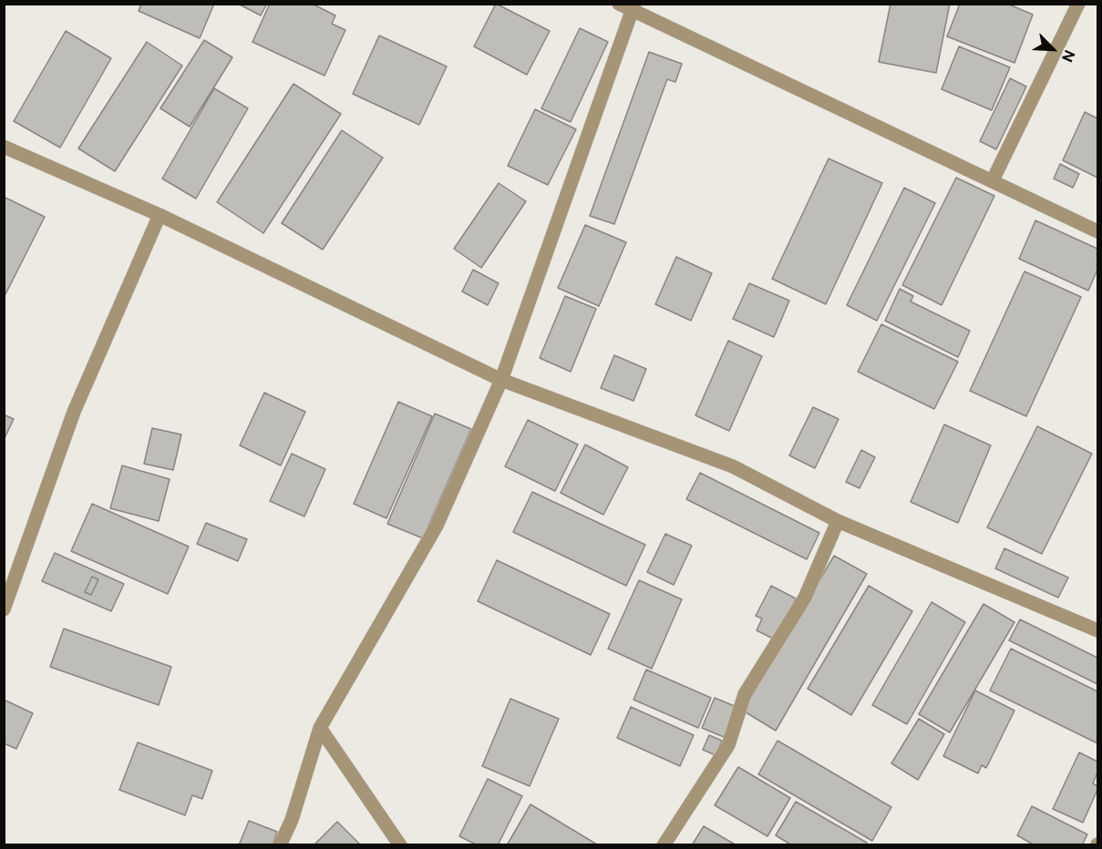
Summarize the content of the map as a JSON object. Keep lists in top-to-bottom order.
{
  "north": "bottom right"
}
